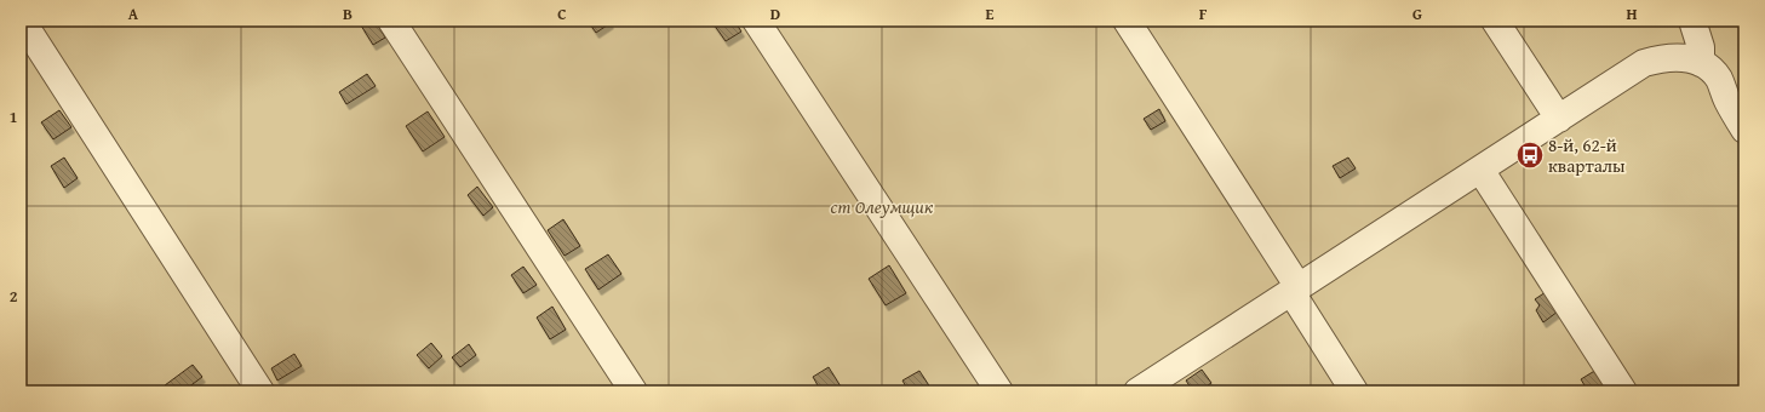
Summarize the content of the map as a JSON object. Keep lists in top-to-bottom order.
{
  "parks": ["ст Олеумщик"],
  "places": {
    "bus stop": ["8-й, 62-й кварталы"]
  },
  "grid": {
    "columns": [
      "A",
      "B",
      "C",
      "D",
      "E",
      "F",
      "G",
      "H"
    ],
    "rows": ["1", "2"]
  }
}
